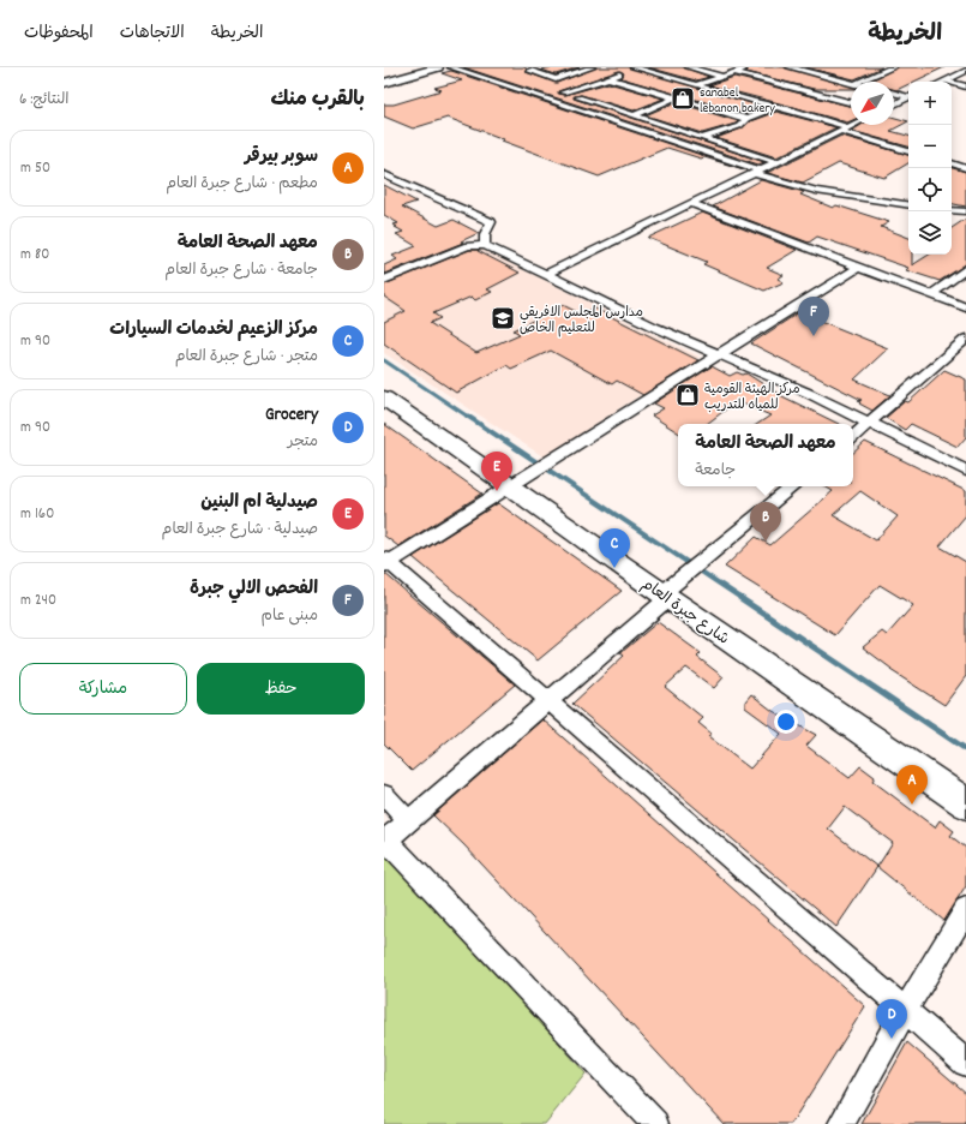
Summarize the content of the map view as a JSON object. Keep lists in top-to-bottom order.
{
  "streets": {
    "main road": ["شارع جبرة العام"]
  },
  "places": {
    "shop": ["sanabel lebanon bakery", "مركز الهيئة القومية للمياه للتدريب"],
    "school or university": ["مدارس المجلس الافريقي للتعليم الخاص"]
  },
  "north": "bottom left",
  "page": {
    "header": "الخريطة",
    "nav": ["الخريطة", "الاتجاهات", "المحفوظات"],
    "heading": ["بالقرب منك", "النتائج: 6"],
    "map_buttons": ["+", "−"],
    "list": [
      {
        "mark": "A",
        "name": "سوبر بيرقر",
        "note": "مطعم · شارع جبرة العام",
        "value": "50 m"
      },
      {
        "mark": "B",
        "name": "معهد الصحة العامة",
        "note": "جامعة · شارع جبرة العام",
        "value": "80 m"
      },
      {
        "mark": "C",
        "name": "مركز الزعيم لخدمات السيارات",
        "note": "متجر · شارع جبرة العام",
        "value": "90 m"
      },
      {
        "mark": "D",
        "name": "Grocery",
        "note": "متجر",
        "value": "90 m"
      },
      {
        "mark": "E",
        "name": "صيدلية ام البنين",
        "note": "صيدلية · شارع جبرة العام",
        "value": "160 m"
      },
      {
        "mark": "F",
        "name": "الفحص الالي جبرة",
        "note": "مبنى عام",
        "value": "240 m"
      }
    ],
    "pins": [
      "F",
      "E",
      "B",
      "C",
      "A",
      "D"
    ],
    "popup": ["معهد الصحة العامة", "جامعة"],
    "buttons": ["حفظ", "مشاركة"]
  }
}
